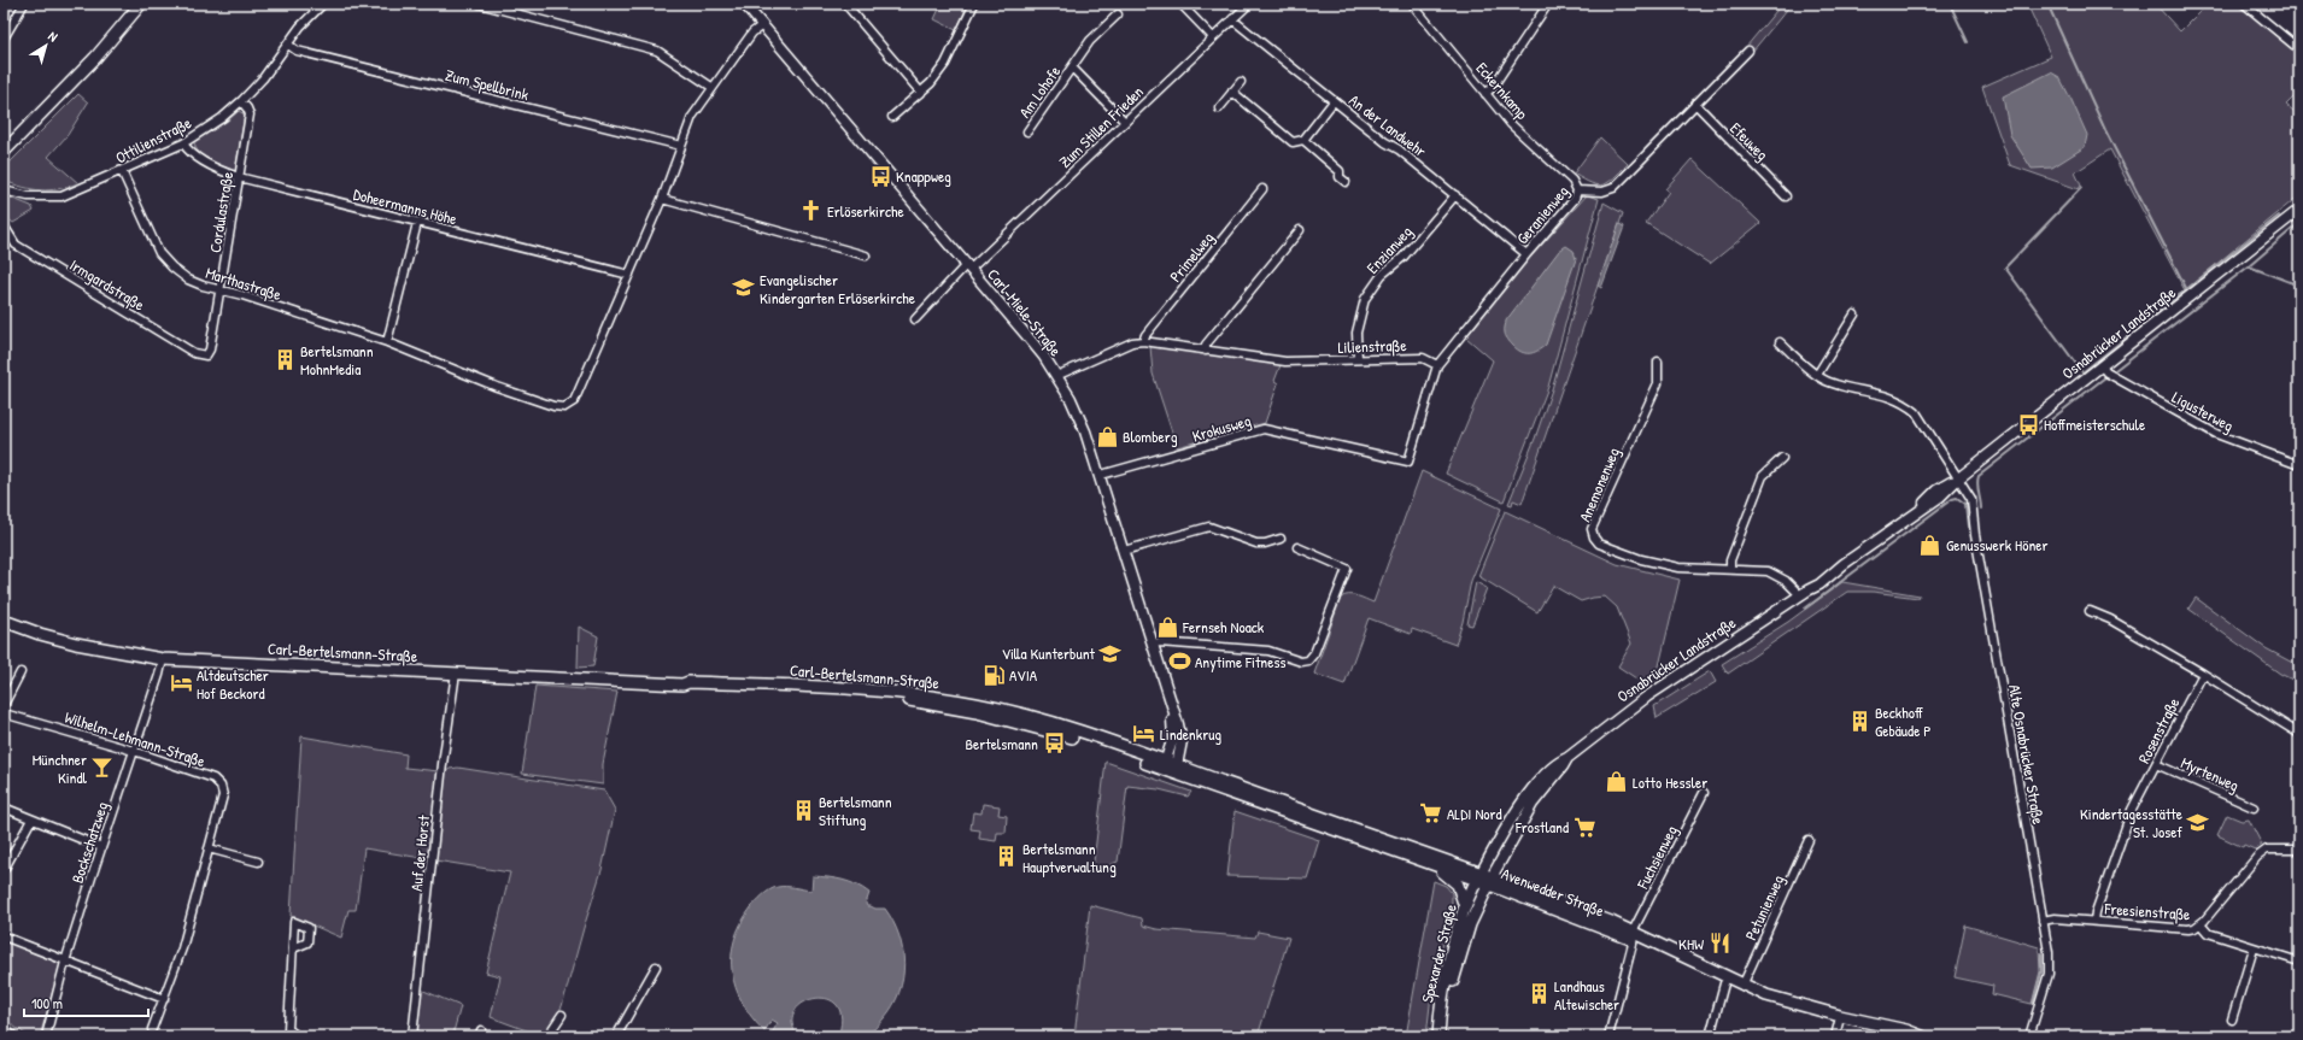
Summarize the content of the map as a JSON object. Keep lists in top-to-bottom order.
{
  "streets": {
    "main road": ["Carl-Bertelsmann-Straße", "Avenwedder Straße", "Spexarder Straße"],
    "street": [
      "Zum Spellbrink",
      "Eckernkamp",
      "Am Lohofe",
      "An der Landwehr",
      "Zum Stillen Frieden",
      "Ottilienstraße",
      "Efeuweg",
      "Doheermanns Höhe",
      "Cordulastraße",
      "Geranienweg",
      "Enzianweg",
      "Primelweg",
      "Marthastraße",
      "Irmgardstraße",
      "Carl-Miele-Straße",
      "Osnabrücker Landstraße",
      "Lilienstraße",
      "Ligusterweg",
      "Krokusweg",
      "Anemonenweg",
      "Rosenstraße",
      "Wilhelm-Lehmann-Straße",
      "Alte Osnabrücker Straße",
      "Myrtenweg",
      "Bockschatzweg",
      "Auf der Horst",
      "Fuchsienweg",
      "Petunienweg",
      "Freesienstraße"
    ]
  },
  "crossings": [
    ["Zum Spellbrink", "Ottilienstraße"],
    ["Eckernkamp", "Geranienweg"],
    ["Am Lohofe", "Zum Stillen Frieden"],
    ["An der Landwehr", "Zum Stillen Frieden"],
    ["An der Landwehr", "Geranienweg"],
    ["An der Landwehr", "Enzianweg"],
    ["Zum Stillen Frieden", "Carl-Miele-Straße"],
    ["Ottilienstraße", "Doheermanns Höhe"],
    ["Ottilienstraße", "Cordulastraße"],
    ["Ottilienstraße", "Marthastraße"],
    ["Efeuweg", "Geranienweg"],
    ["Doheermanns Höhe", "Cordulastraße"],
    ["Doheermanns Höhe", "Marthastraße"],
    ["Cordulastraße", "Marthastraße"],
    ["Cordulastraße", "Irmgardstraße"],
    ["Geranienweg", "Lilienstraße"],
    ["Geranienweg", "Krokusweg"],
    ["Enzianweg", "Lilienstraße"],
    ["Primelweg", "Lilienstraße"],
    ["Carl-Miele-Straße", "Lilienstraße"],
    ["Carl-Miele-Straße", "Krokusweg"],
    ["Carl-Miele-Straße", "Carl-Bertelsmann-Straße"],
    ["Carl-Miele-Straße", "Avenwedder Straße"],
    ["Osnabrücker Landstraße", "Ligusterweg"],
    ["Osnabrücker Landstraße", "Anemonenweg"],
    ["Osnabrücker Landstraße", "Alte Osnabrücker Straße"],
    ["Osnabrücker Landstraße", "Avenwedder Straße"],
    ["Osnabrücker Landstraße", "Spexarder Straße"],
    ["Lilienstraße", "Krokusweg"],
    ["Carl-Bertelsmann-Straße", "Bockschatzweg"],
    ["Carl-Bertelsmann-Straße", "Auf der Horst"],
    ["Carl-Bertelsmann-Straße", "Avenwedder Straße"],
    ["Rosenstraße", "Myrtenweg"],
    ["Rosenstraße", "Freesienstraße"],
    ["Wilhelm-Lehmann-Straße", "Bockschatzweg"],
    ["Alte Osnabrücker Straße", "Freesienstraße"],
    ["Fuchsienweg", "Avenwedder Straße"],
    ["Avenwedder Straße", "Petunienweg"],
    ["Avenwedder Straße", "Spexarder Straße"]
  ],
  "places": {
    "bus stop": ["Knappweg", "Hoffmeisterschule", "Bertelsmann"],
    "church": ["Erlöserkirche"],
    "school or university": ["Evangelischer Kindergarten Erlöserkirche", "Villa Kunterbunt", "Kindertagesstätte St. Josef"],
    "building": [
      "Bertelsmann MohnMedia",
      "Beckhoff Gebäude P",
      "Bertelsmann Stiftung",
      "Bertelsmann Hauptverwaltung",
      "Landhaus Altewischer"
    ],
    "shop": [
      "Blomberg",
      "Genusswerk Höner",
      "Fernseh Noack",
      "Lotto Hessler"
    ],
    "sports": ["Anytime Fitness"],
    "fuel station": ["AVIA"],
    "hotel": ["Altdeutscher Hof Beckord", "Lindenkrug"],
    "bar": ["Münchner Kindl"],
    "supermarket": ["ALDI Nord", "Frostland"],
    "restaurant": ["KHW"]
  },
  "scale_bar": "100 m",
  "north": "top right"
}
